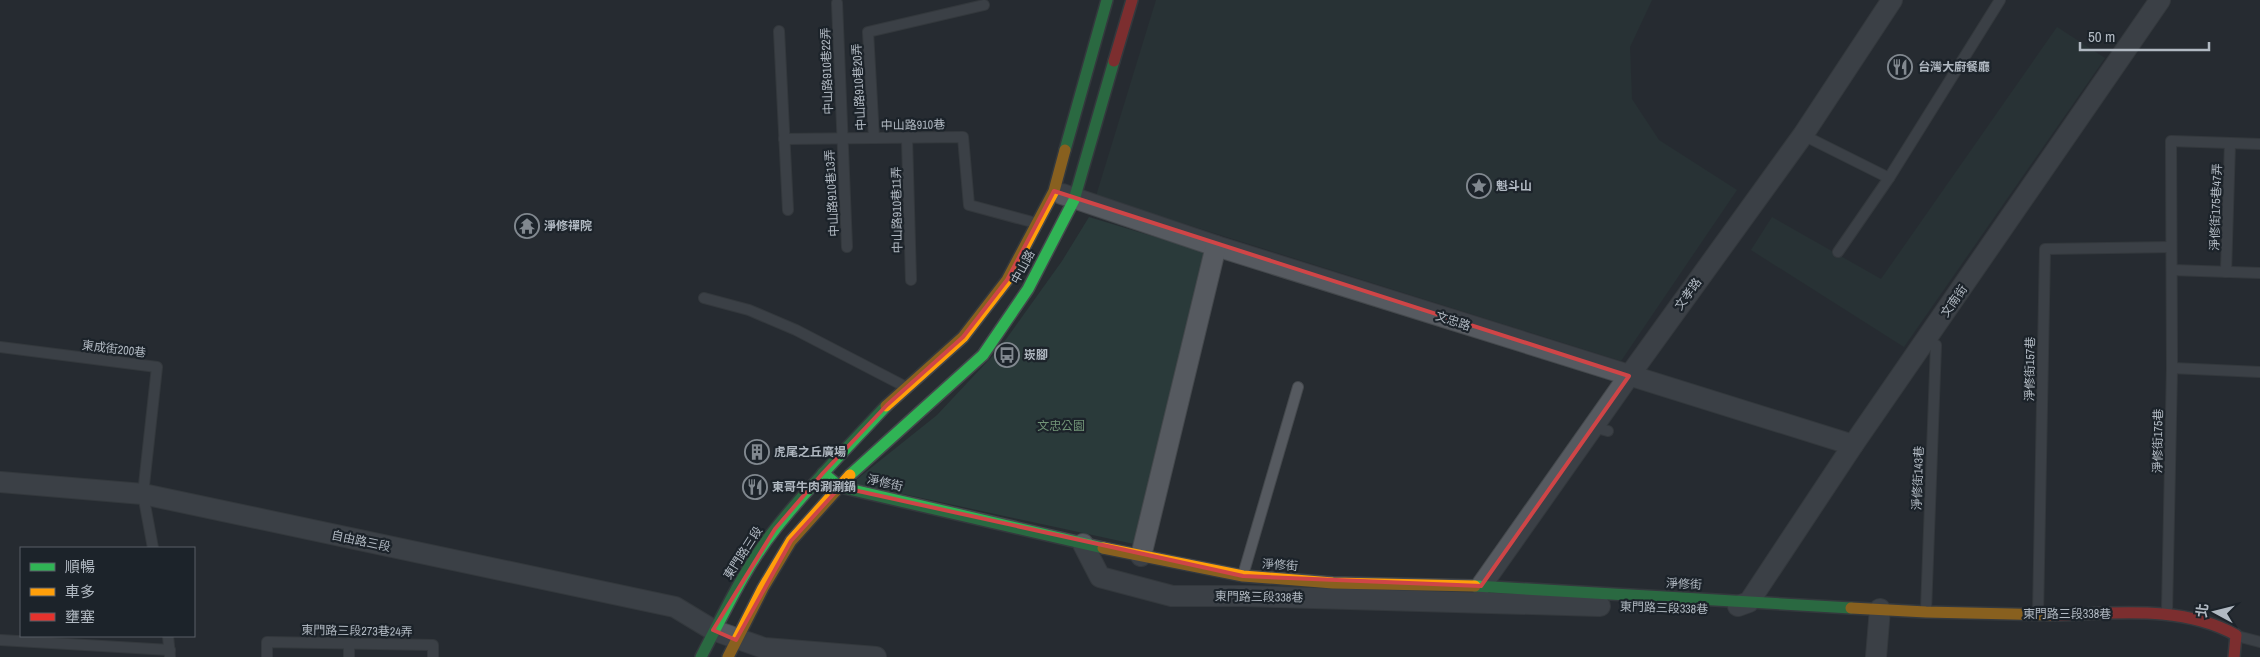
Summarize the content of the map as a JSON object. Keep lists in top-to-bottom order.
{
  "streets": {
    "main road": [
      "中山路",
      "淨修街",
      "東門路三段",
      "東門路三段338巷"
    ],
    "street": [
      "文孝路",
      "文南街",
      "文忠路",
      "自由路三段"
    ],
    "lane": [
      "中山路910巷22弄",
      "中山路910巷20弄",
      "中山路910巷",
      "中山路910巷13弄",
      "淨修街175巷47弄",
      "中山路910巷11弄",
      "東成街200巷",
      "淨修街157巷",
      "淨修街175巷",
      "淨修街143巷",
      "東門路三段273巷24弄"
    ]
  },
  "crossings": [
    ["中山路910巷22弄", "中山路910巷"],
    ["中山路910巷22弄", "中山路910巷13弄"],
    ["中山路910巷20弄", "中山路910巷"],
    ["中山路910巷", "中山路910巷13弄"],
    ["中山路910巷", "中山路910巷11弄"],
    ["中山路910巷", "中山路"],
    ["淨修街175巷47弄", "淨修街175巷"],
    ["中山路", "文忠路"],
    ["中山路", "淨修街"],
    ["中山路", "東門路三段"],
    ["文孝路", "文忠路"],
    ["文孝路", "淨修街"],
    ["文南街", "文忠路"],
    ["文南街", "淨修街"],
    ["文南街", "東門路三段338巷"],
    ["東成街200巷", "自由路三段"],
    ["淨修街157巷", "淨修街175巷"],
    ["淨修街157巷", "東門路三段338巷"],
    ["淨修街175巷", "東門路三段338巷"],
    ["淨修街143巷", "東門路三段338巷"],
    ["淨修街", "東門路三段"],
    ["淨修街", "東門路三段338巷"],
    ["自由路三段", "東門路三段"]
  ],
  "parks": ["文忠公園"],
  "places": {
    "restaurant": ["台灣大廚餐廳", "東哥牛肉涮涮鍋"],
    "place": ["魁斗山"],
    "temple": ["淨修禪院"],
    "bus stop": ["崁腳"],
    "building": ["虎尾之丘廣場"]
  },
  "legend": ["順暢", "車多", "壅塞"],
  "scale_bar": "50 m",
  "north": "left"
}
